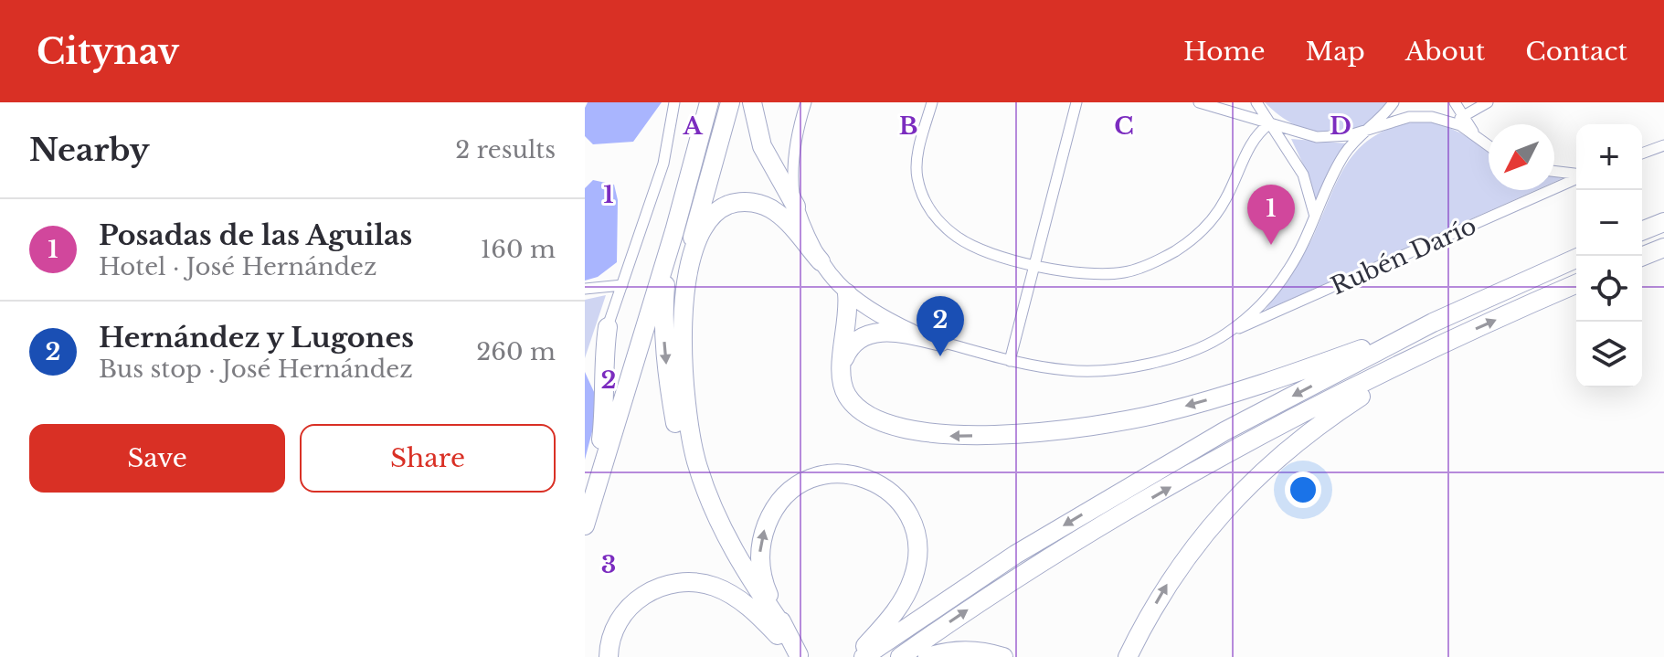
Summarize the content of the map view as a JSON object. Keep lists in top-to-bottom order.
{
  "streets": {
    "street": ["Rubén Darío"]
  },
  "north": "bottom left",
  "page": {
    "header": "Citynav",
    "nav": [
      "Home",
      "Map",
      "About",
      "Contact"
    ],
    "heading": ["Nearby", "2 results"],
    "map_buttons": ["+", "−"],
    "pins": ["1", "2"],
    "list": [
      {
        "mark": "1",
        "name": "Posadas de las Aguilas",
        "note": "Hotel · José Hernández",
        "value": "160 m"
      },
      {
        "mark": "2",
        "name": "Hernández y Lugones",
        "note": "Bus stop · José Hernández",
        "value": "260 m"
      }
    ],
    "buttons": ["Save", "Share"]
  },
  "grid": {
    "columns": [
      "A",
      "B",
      "C",
      "D"
    ],
    "rows": ["1", "2", "3"]
  }
}
